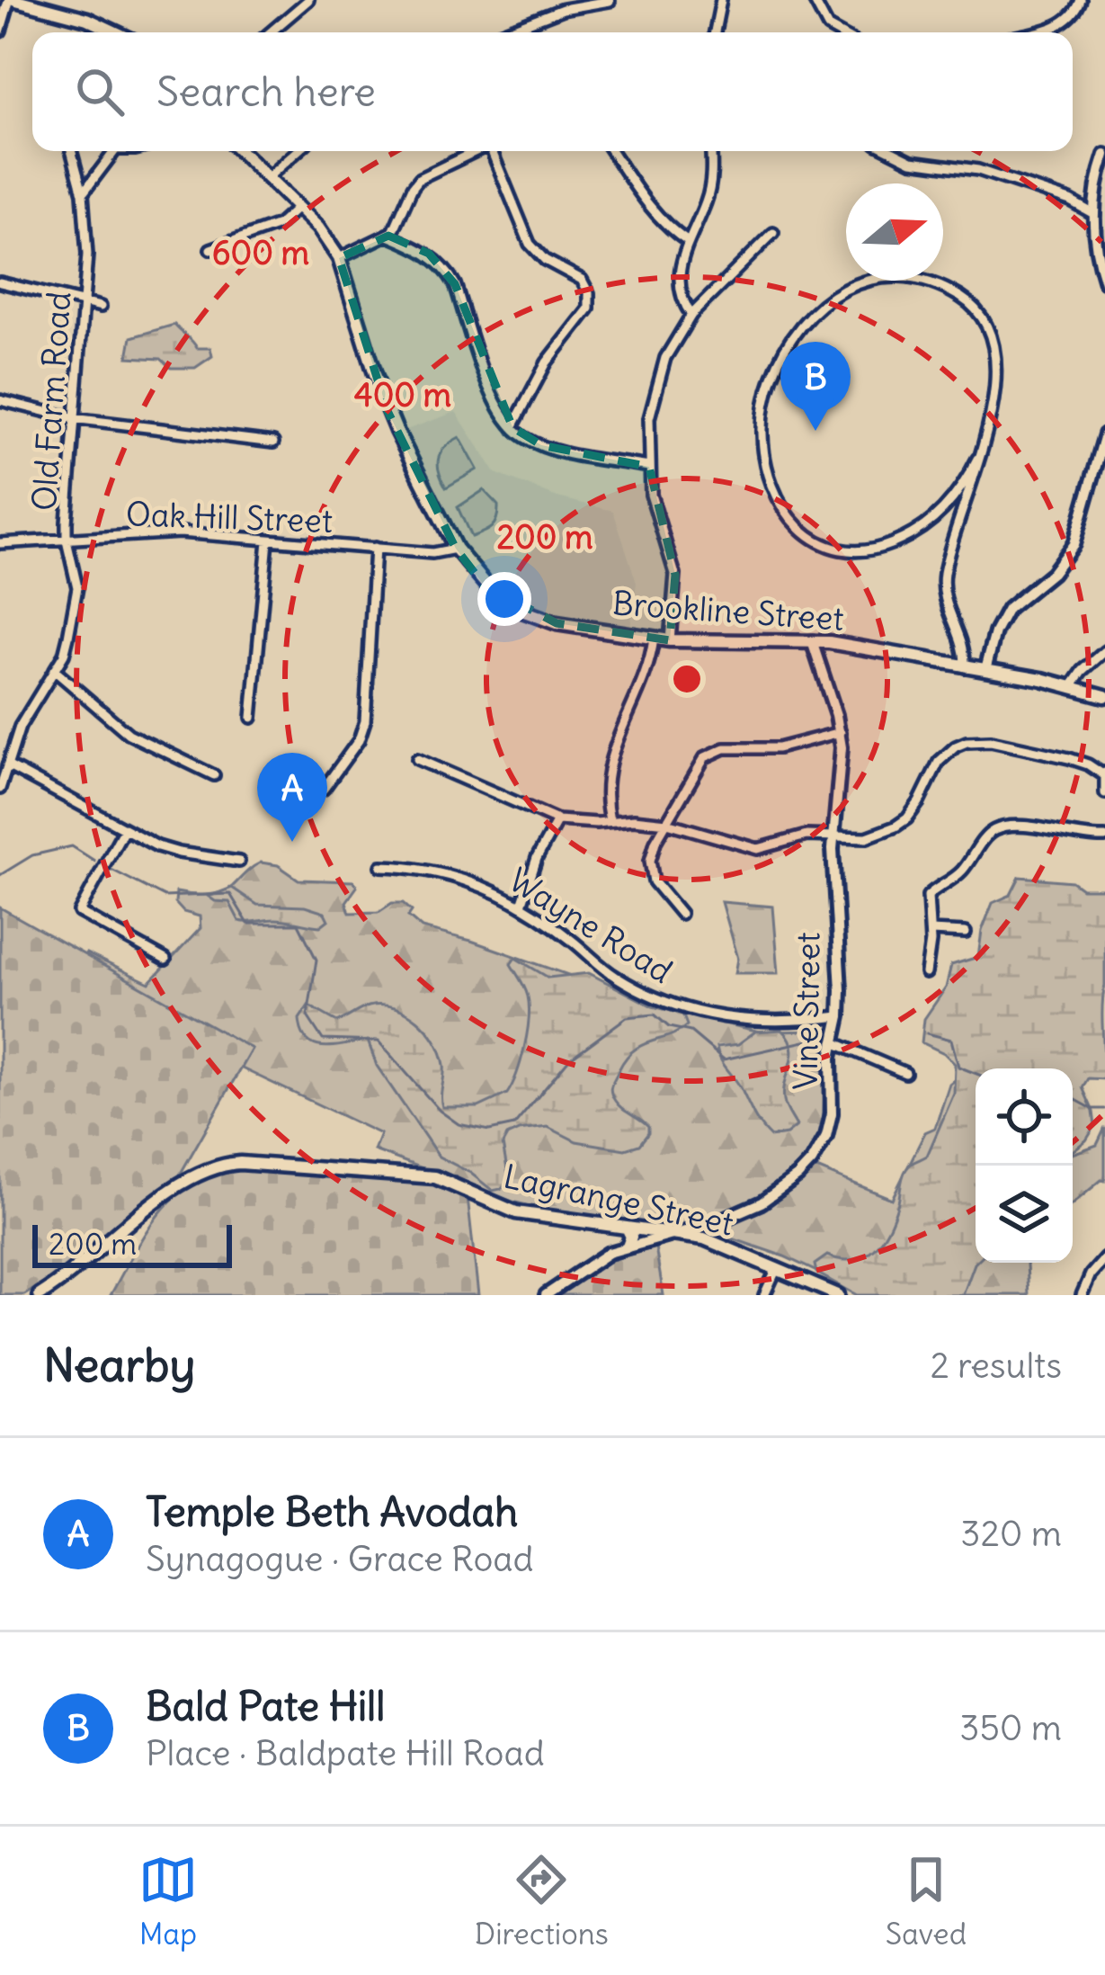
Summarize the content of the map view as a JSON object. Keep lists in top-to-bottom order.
{
  "streets": {
    "main road": ["Brookline Street", "Lagrange Street"],
    "street": [
      "Old Farm Road",
      "Oak Hill Street",
      "Wayne Road",
      "Vine Street"
    ]
  },
  "crossings": [
    ["Old Farm Road", "Oak Hill Street"],
    ["Oak Hill Street", "Brookline Street"],
    ["Brookline Street", "Vine Street"],
    ["Wayne Road", "Vine Street"],
    ["Vine Street", "Lagrange Street"]
  ],
  "scale_bar": "200 m",
  "north": "right",
  "page": {
    "search": "Search here",
    "pins": ["B", "A"],
    "scale": "200 m",
    "heading": ["Nearby", "2 results"],
    "list": [
      {
        "mark": "A",
        "name": "Temple Beth Avodah",
        "note": "Synagogue · Grace Road",
        "value": "320 m"
      },
      {
        "mark": "B",
        "name": "Bald Pate Hill",
        "note": "Place · Baldpate Hill Road",
        "value": "350 m"
      }
    ],
    "nav": ["Map", "Directions", "Saved"]
  },
  "rings": ["600 m", "400 m", "200 m"]
}
